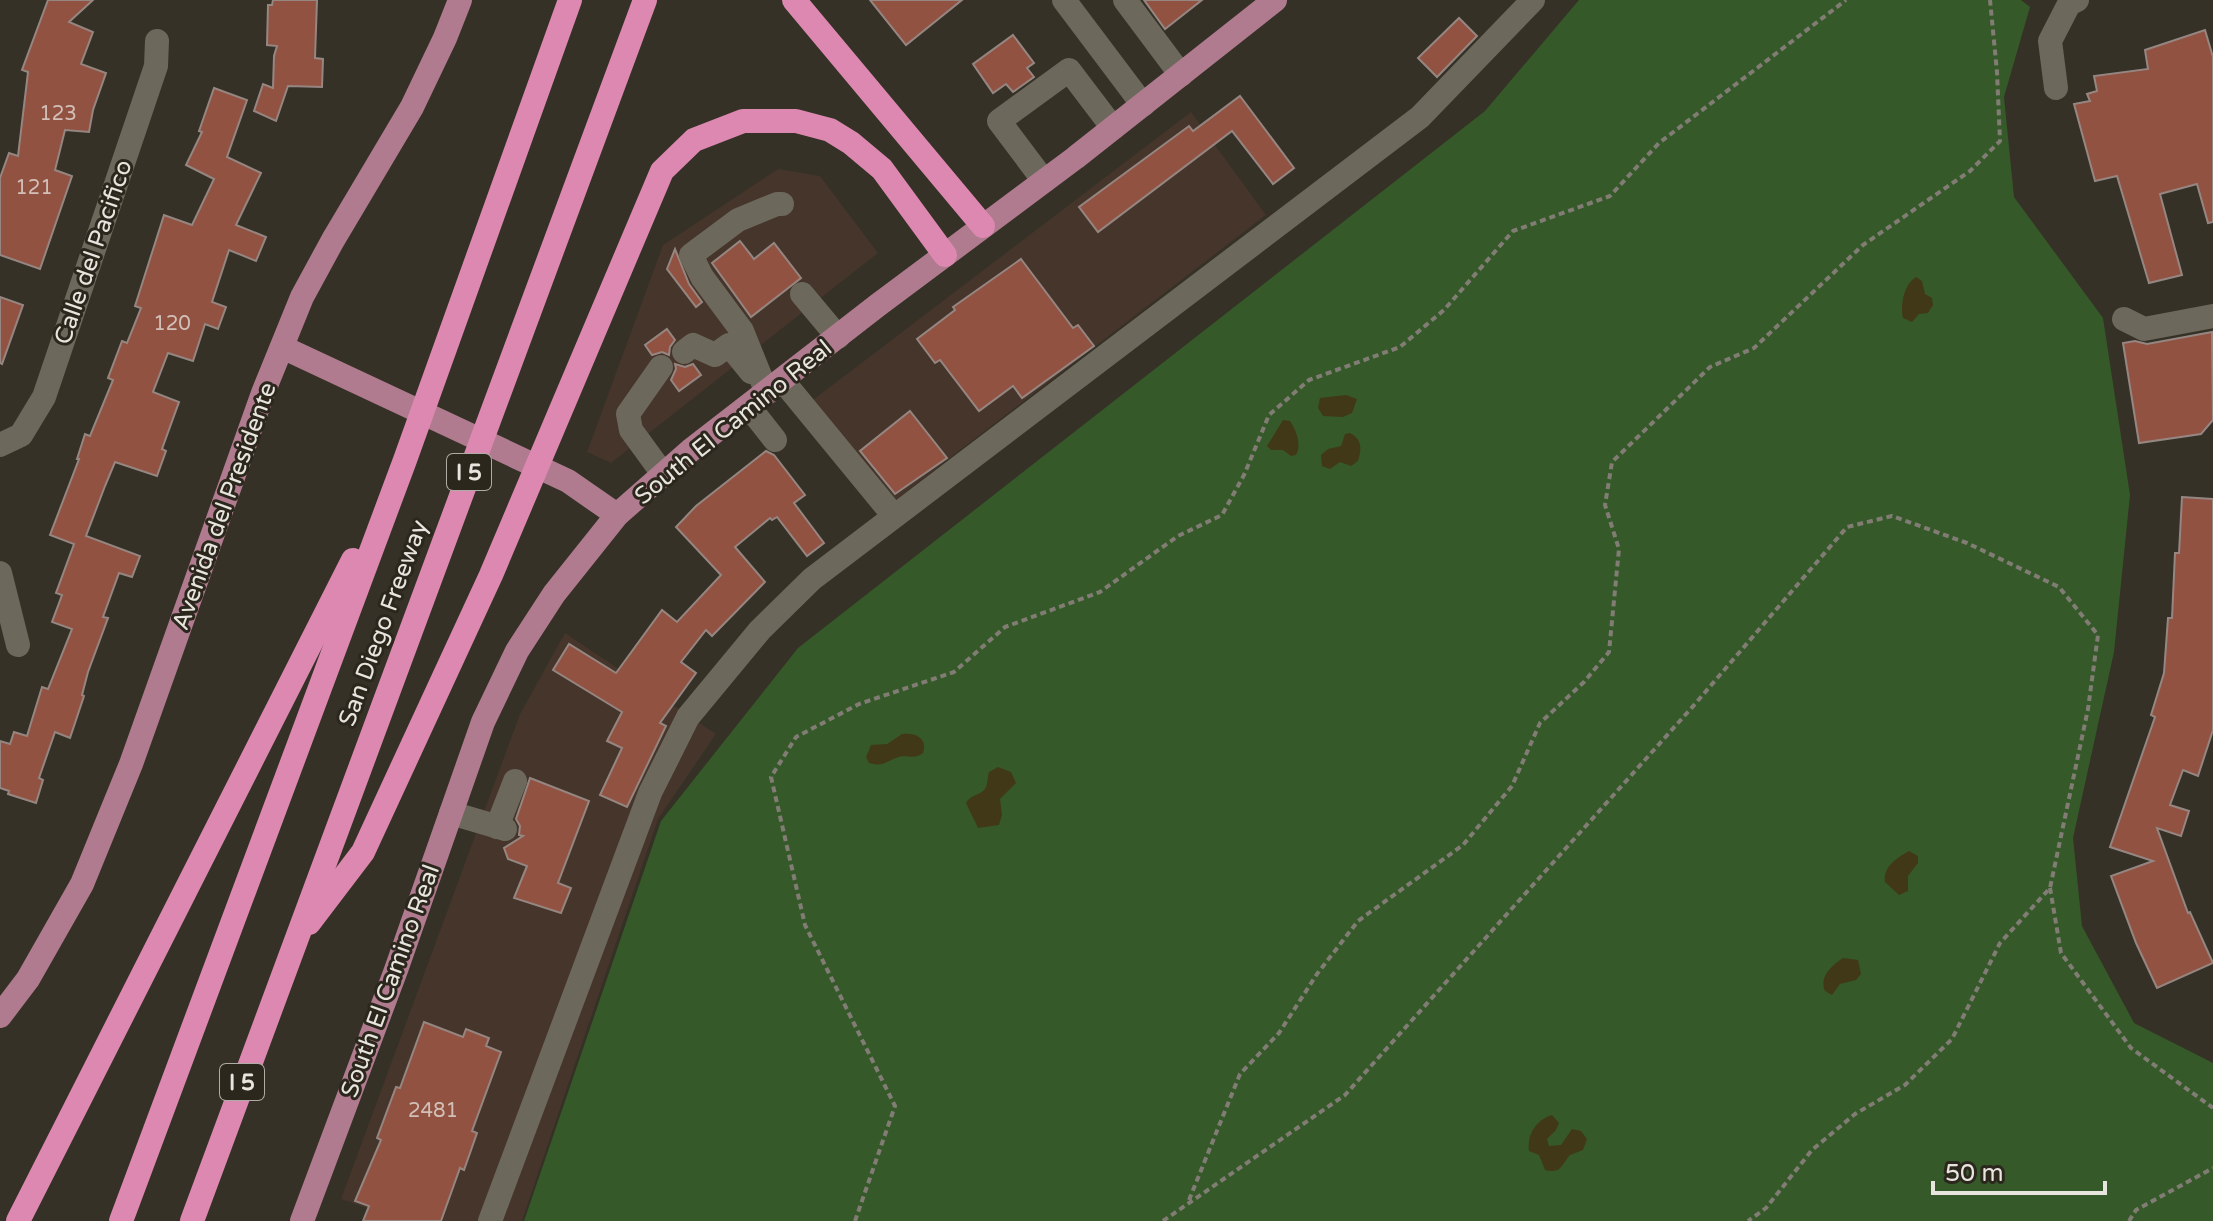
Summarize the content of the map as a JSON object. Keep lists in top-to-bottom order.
{
  "streets": {
    "highway": ["I 5", "San Diego Freeway"],
    "main road": ["South El Camino Real", "Avenida del Presidente"],
    "street": ["Calle del Pacifico"]
  },
  "house_numbers": [
    "123",
    "121",
    "120",
    "2481"
  ],
  "scale_bar": "50 m"
}
